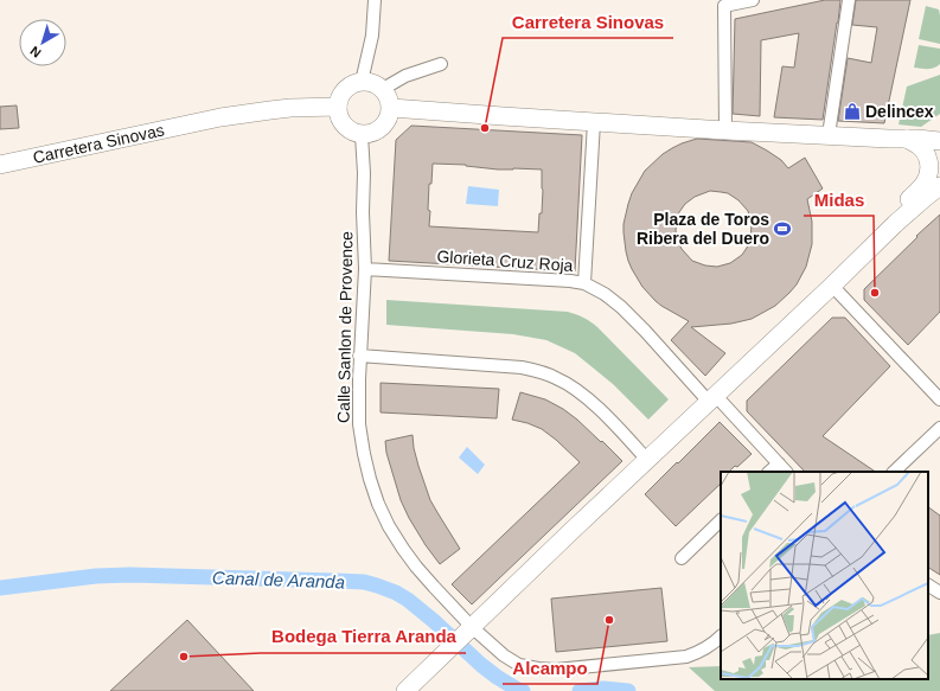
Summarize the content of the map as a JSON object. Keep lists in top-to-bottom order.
{
  "streets": {
    "main road": ["Carretera Sinovas"],
    "street": ["Glorieta Cruz Roja", "Calle Sanlon de Provence"]
  },
  "crossings": [
    ["Carretera Sinovas", "Calle Sanlon de Provence"],
    ["Glorieta Cruz Roja", "Calle Sanlon de Provence"]
  ],
  "water": ["Canal de Aranda"],
  "places": {
    "shop": ["Delincex"],
    "other": [
      "Carretera Sinovas",
      "Midas",
      "Alcampo",
      "Bodega Tierra Aranda"
    ],
    "sports": ["Plaza de Toros Ribera del Duero"]
  },
  "north": "bottom left"
}
